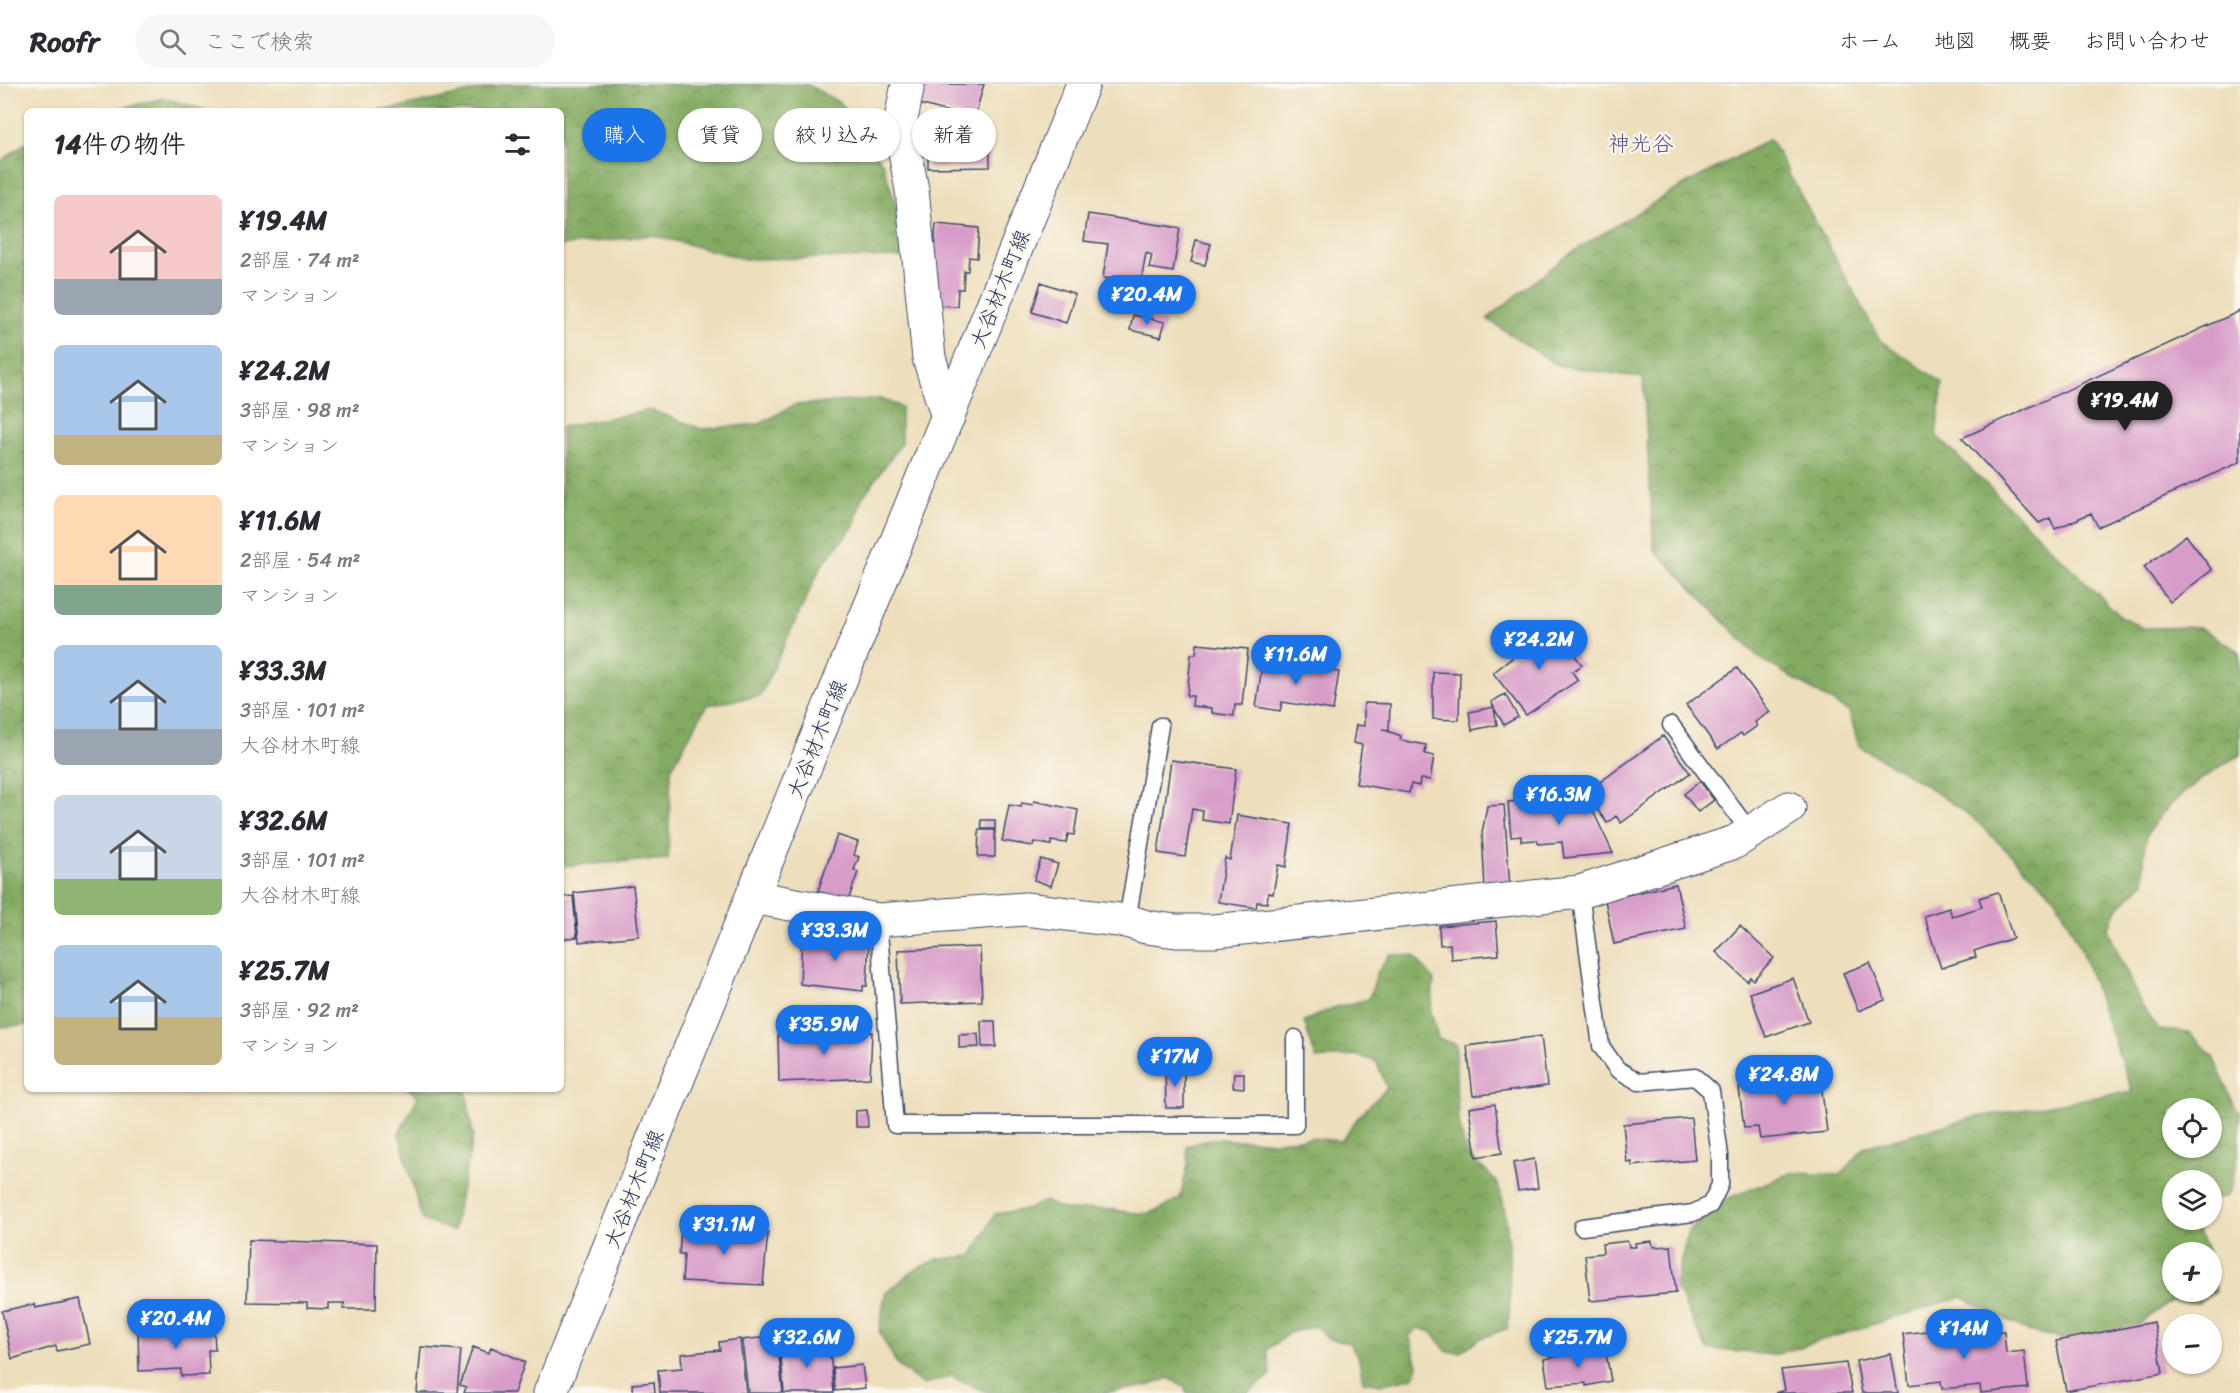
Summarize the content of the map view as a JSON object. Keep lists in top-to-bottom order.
{
  "streets": {
    "street": ["大谷材木町線"]
  },
  "districts": ["神光谷"],
  "page": {
    "header": "Roofr",
    "search": "ここで検索",
    "nav": [
      "ホーム",
      "地図",
      "概要",
      "お問い合わせ"
    ],
    "chip": [
      "購入",
      "賃貸",
      "絞り込み",
      "新着"
    ],
    "heading": "14件の物件",
    "list": [
      {
        "name": "¥19.4M",
        "note": "2部屋 · 74 m² · マンション"
      },
      {
        "name": "¥24.2M",
        "note": "3部屋 · 98 m² · マンション"
      },
      {
        "name": "¥11.6M",
        "note": "2部屋 · 54 m² · マンション"
      },
      {
        "name": "¥33.3M",
        "note": "3部屋 · 101 m² · 大谷材木町線"
      },
      {
        "name": "¥32.6M",
        "note": "3部屋 · 101 m² · 大谷材木町線"
      },
      {
        "name": "¥25.7M",
        "note": "3部屋 · 92 m² · マンション"
      }
    ],
    "price": [
      "¥20.4M",
      "¥19.4M",
      "¥24.2M",
      "¥11.6M",
      "¥16.3M",
      "¥33.3M",
      "¥35.9M",
      "¥17M",
      "¥24.8M",
      "¥31.1M",
      "¥20.4M",
      "¥14M",
      "¥32.6M",
      "¥25.7M"
    ],
    "map_buttons": ["+", "−"]
  }
}
